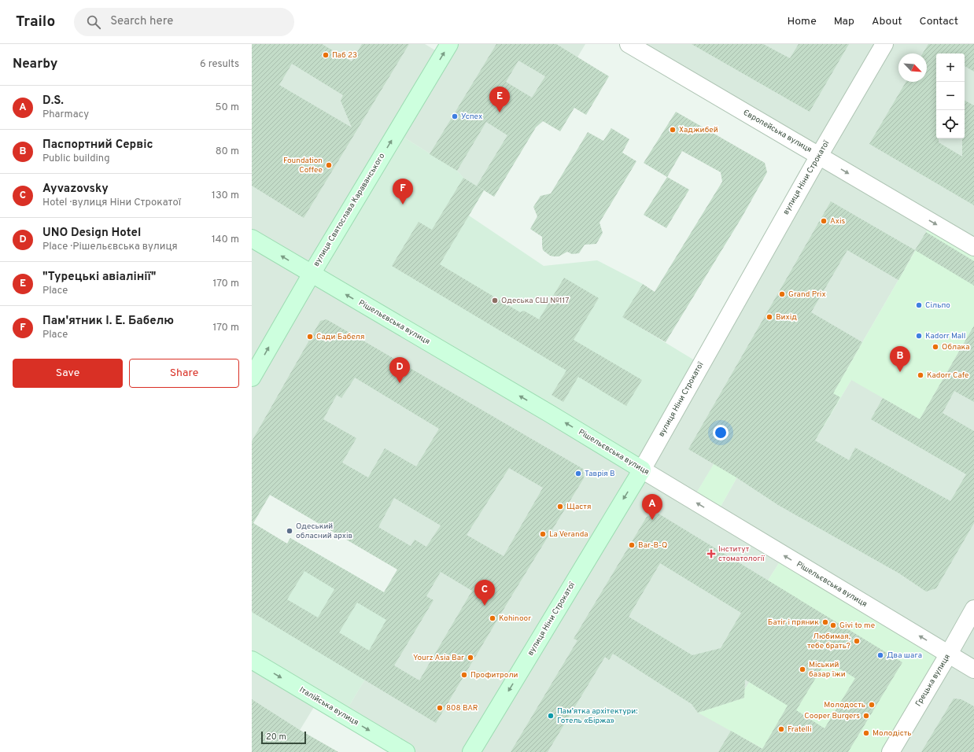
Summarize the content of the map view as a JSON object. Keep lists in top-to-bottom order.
{
  "streets": {
    "main road": [
      "вулиця Ніни Строкатої",
      "вулиця Святослава Караванського",
      "Рішельєвська вулиця",
      "Італійська вулиця"
    ],
    "street": ["Європейська вулиця", "Грецька вулиця"]
  },
  "crossings": [
    ["Європейська вулиця", "вулиця Ніни Строкатої"],
    ["вулиця Ніни Строкатої", "Рішельєвська вулиця"],
    ["вулиця Святослава Караванського", "Рішельєвська вулиця"],
    ["Рішельєвська вулиця", "Грецька вулиця"]
  ],
  "one_way": [
    "Європейська вулиця",
    "вулиця Ніни Строкатої",
    "вулиця Святослава Караванського",
    "Рішельєвська вулиця",
    "Італійська вулиця"
  ],
  "places": {
    "other": [
      "Паб 23",
      "Успех",
      "Хаджибей",
      "Foundation Coffee",
      "Axis",
      "Grand Prix",
      "Одеська СШ №117",
      "Сільпо",
      "Вихід",
      "Kadorr Mall",
      "Сади Бабеля",
      "Облака",
      "Kadorr Cafe",
      "Таврія В",
      "Щастя",
      "Одеський обласний архів",
      "La Veranda",
      "Bar-B-Q",
      "Kohinoor",
      "Батіг і пряник",
      "Givi to me",
      "Любимая, тебе брать?",
      "Два шага",
      "Yourz Asia Bar",
      "Міський базар їжи",
      "Профитроли",
      "Молодость",
      "808 BAR",
      "Пам'ятка архітектури: Готель «Біржа»",
      "Cooper Burgers",
      "Fratelli",
      "Молодість"
    ],
    "health": ["Інститут стоматології"]
  },
  "scale_bar": "20 m",
  "north": "bottom right",
  "page": {
    "header": "Trailo",
    "search": "Search here",
    "nav": [
      "Home",
      "Map",
      "About",
      "Contact"
    ],
    "heading": ["Nearby", "6 results"],
    "map_buttons": ["+", "−"],
    "list": [
      {
        "mark": "A",
        "name": "D.S.",
        "note": "Pharmacy",
        "value": "50 m"
      },
      {
        "mark": "B",
        "name": "Паспортний Сервіс",
        "note": "Public building",
        "value": "80 m"
      },
      {
        "mark": "C",
        "name": "Ayvazovsky",
        "note": "Hotel · вулиця Ніни Строкатої",
        "value": "130 m"
      },
      {
        "mark": "D",
        "name": "UNO Design Hotel",
        "note": "Place · Рішельєвська вулиця",
        "value": "140 m"
      },
      {
        "mark": "E",
        "name": "\"Турецькі авіалінії\"",
        "note": "Place",
        "value": "170 m"
      },
      {
        "mark": "F",
        "name": "Пам'ятник І. Е. Бабелю",
        "note": "Place",
        "value": "170 m"
      }
    ],
    "pins": [
      "E",
      "F",
      "B",
      "D",
      "A",
      "C"
    ],
    "buttons": ["Save", "Share"],
    "scale": "20 m"
  }
}
